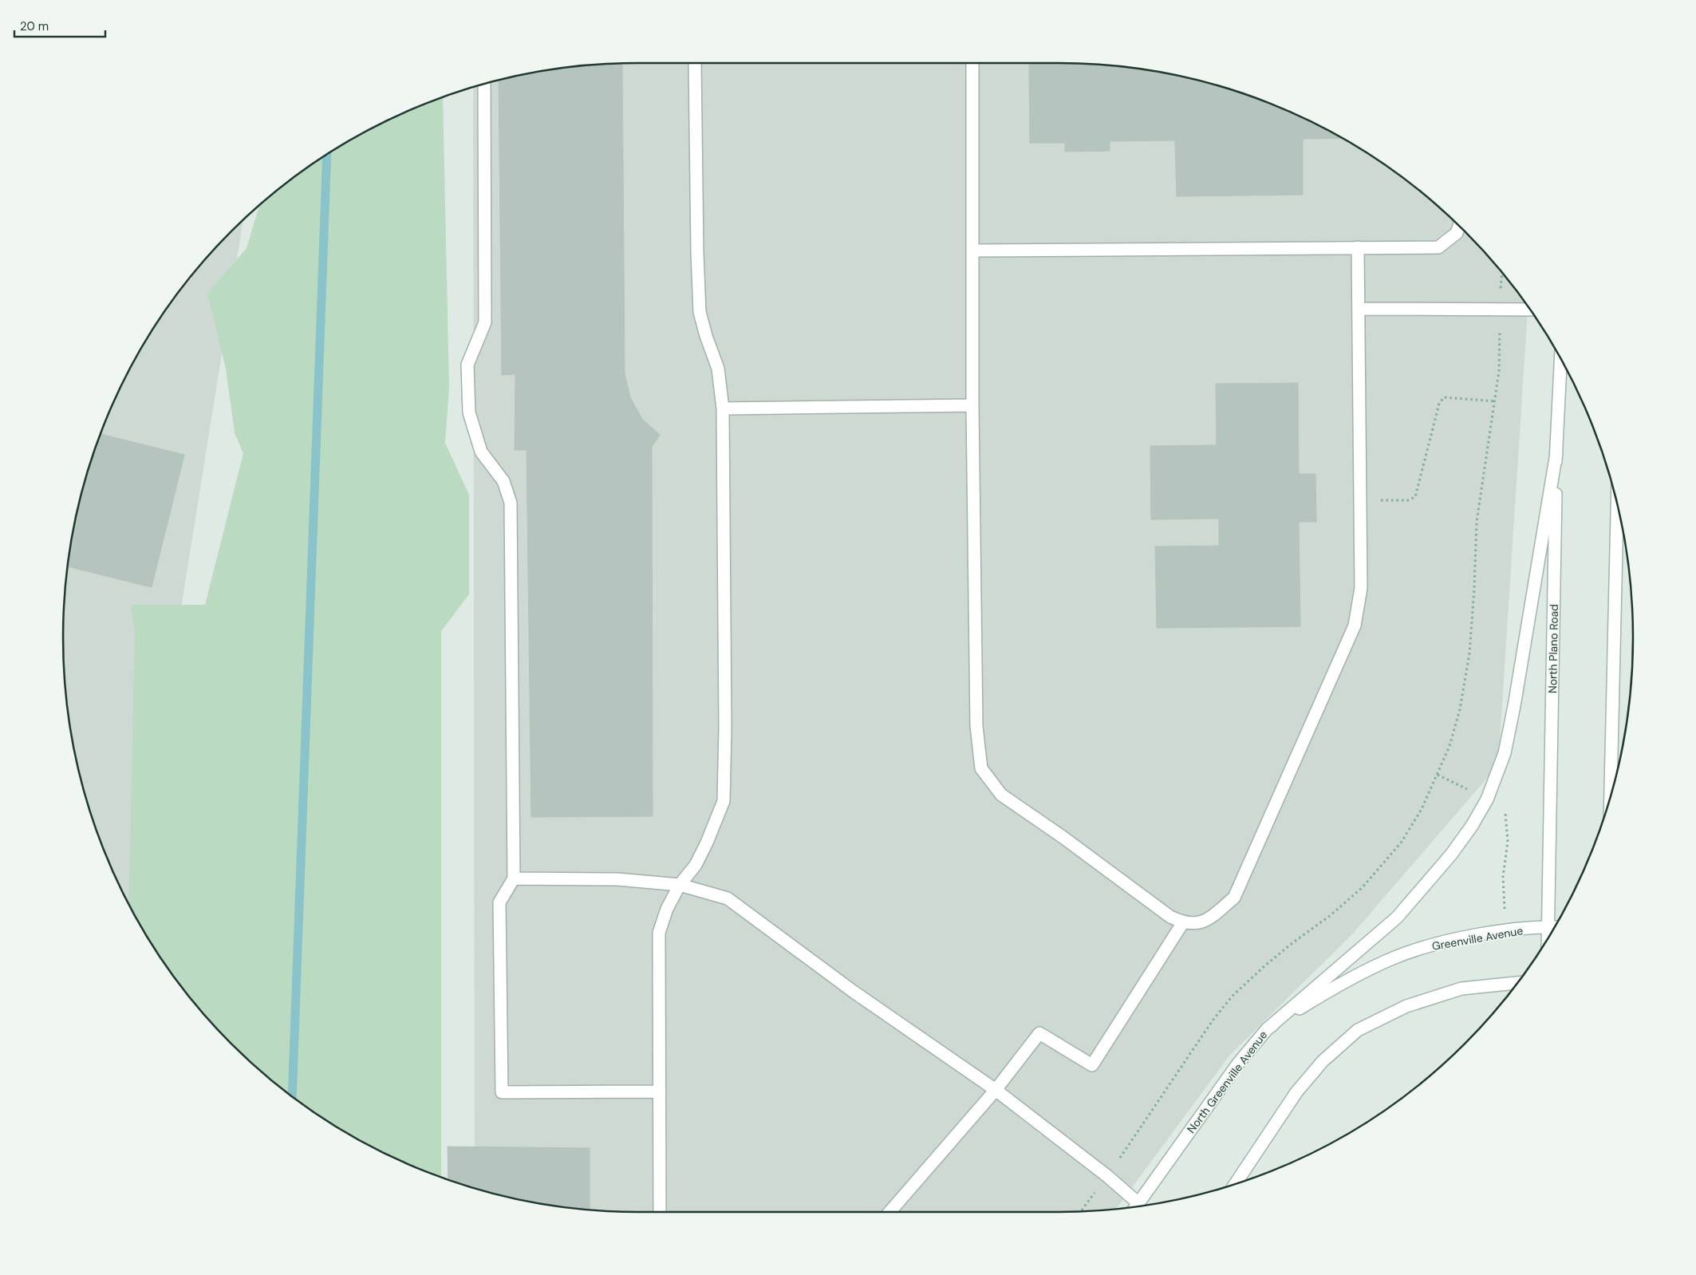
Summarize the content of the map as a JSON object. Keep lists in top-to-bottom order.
{
  "streets": {
    "main road": ["North Plano Road", "Greenville Avenue", "North Greenville Avenue"]
  },
  "crossings": [
    ["North Plano Road", "Greenville Avenue"],
    ["Greenville Avenue", "North Greenville Avenue"]
  ],
  "scale_bar": "20 m"
}
